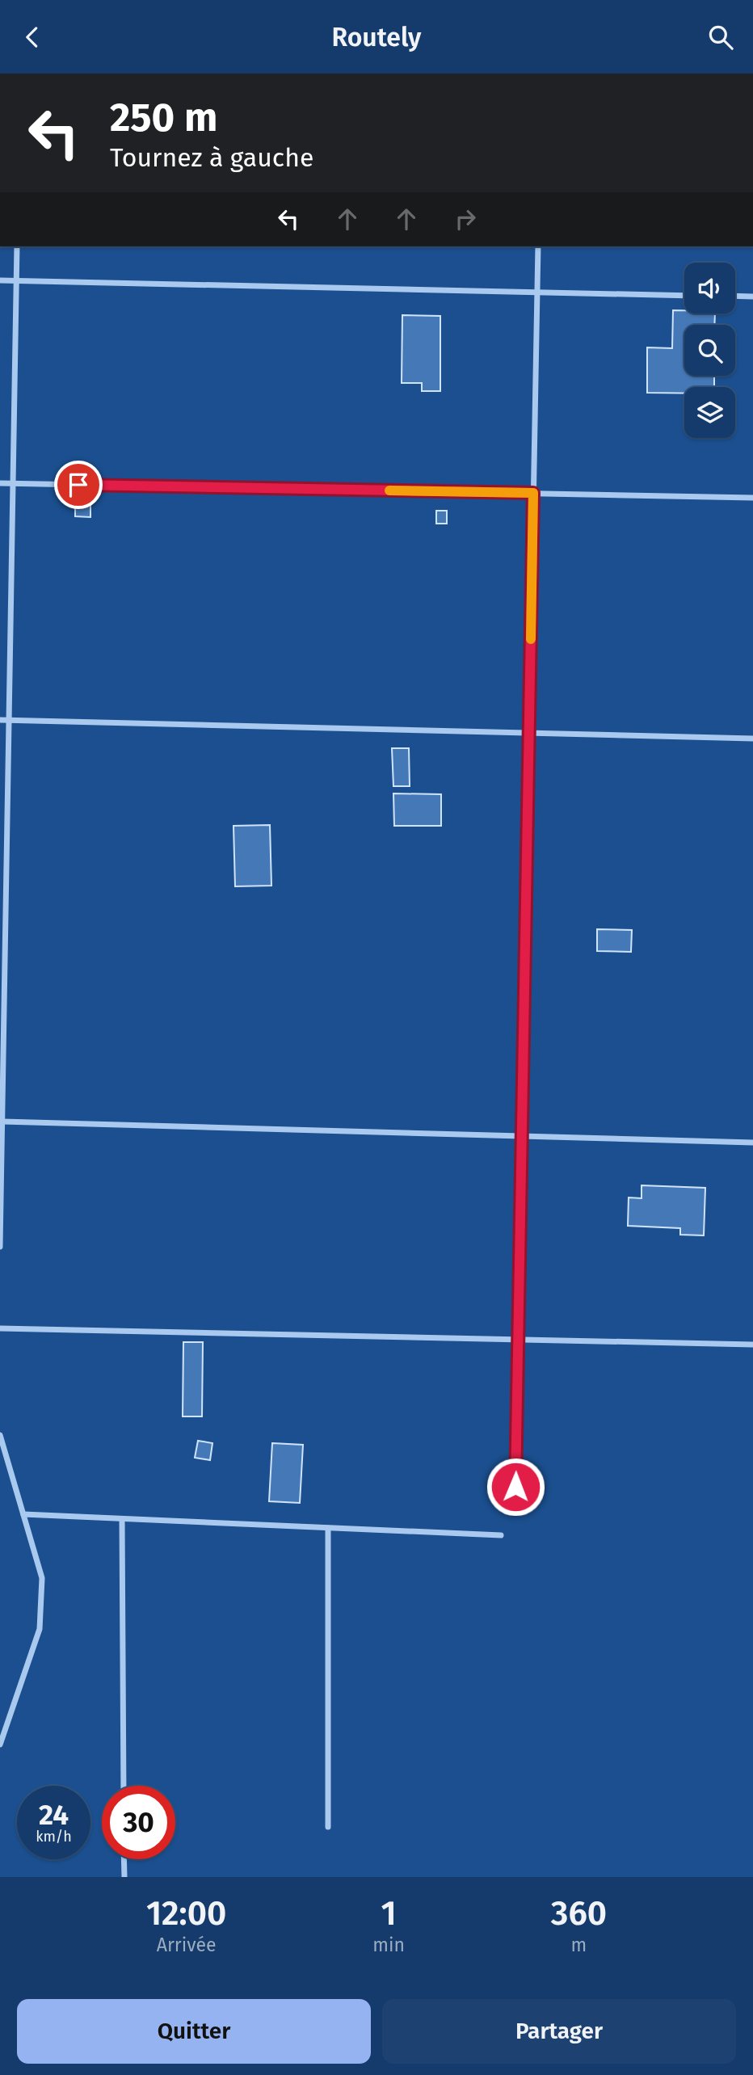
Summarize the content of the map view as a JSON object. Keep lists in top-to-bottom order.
{
  "page": {
    "header": "Routely",
    "turn": ["250 m", "Tournez à gauche"],
    "speed": "24 km/h",
    "limit": "30",
    "eta": [
      "12:00",
      "Arrivée",
      "1",
      "min",
      "360",
      "m"
    ],
    "buttons": ["Quitter", "Partager"]
  }
}
